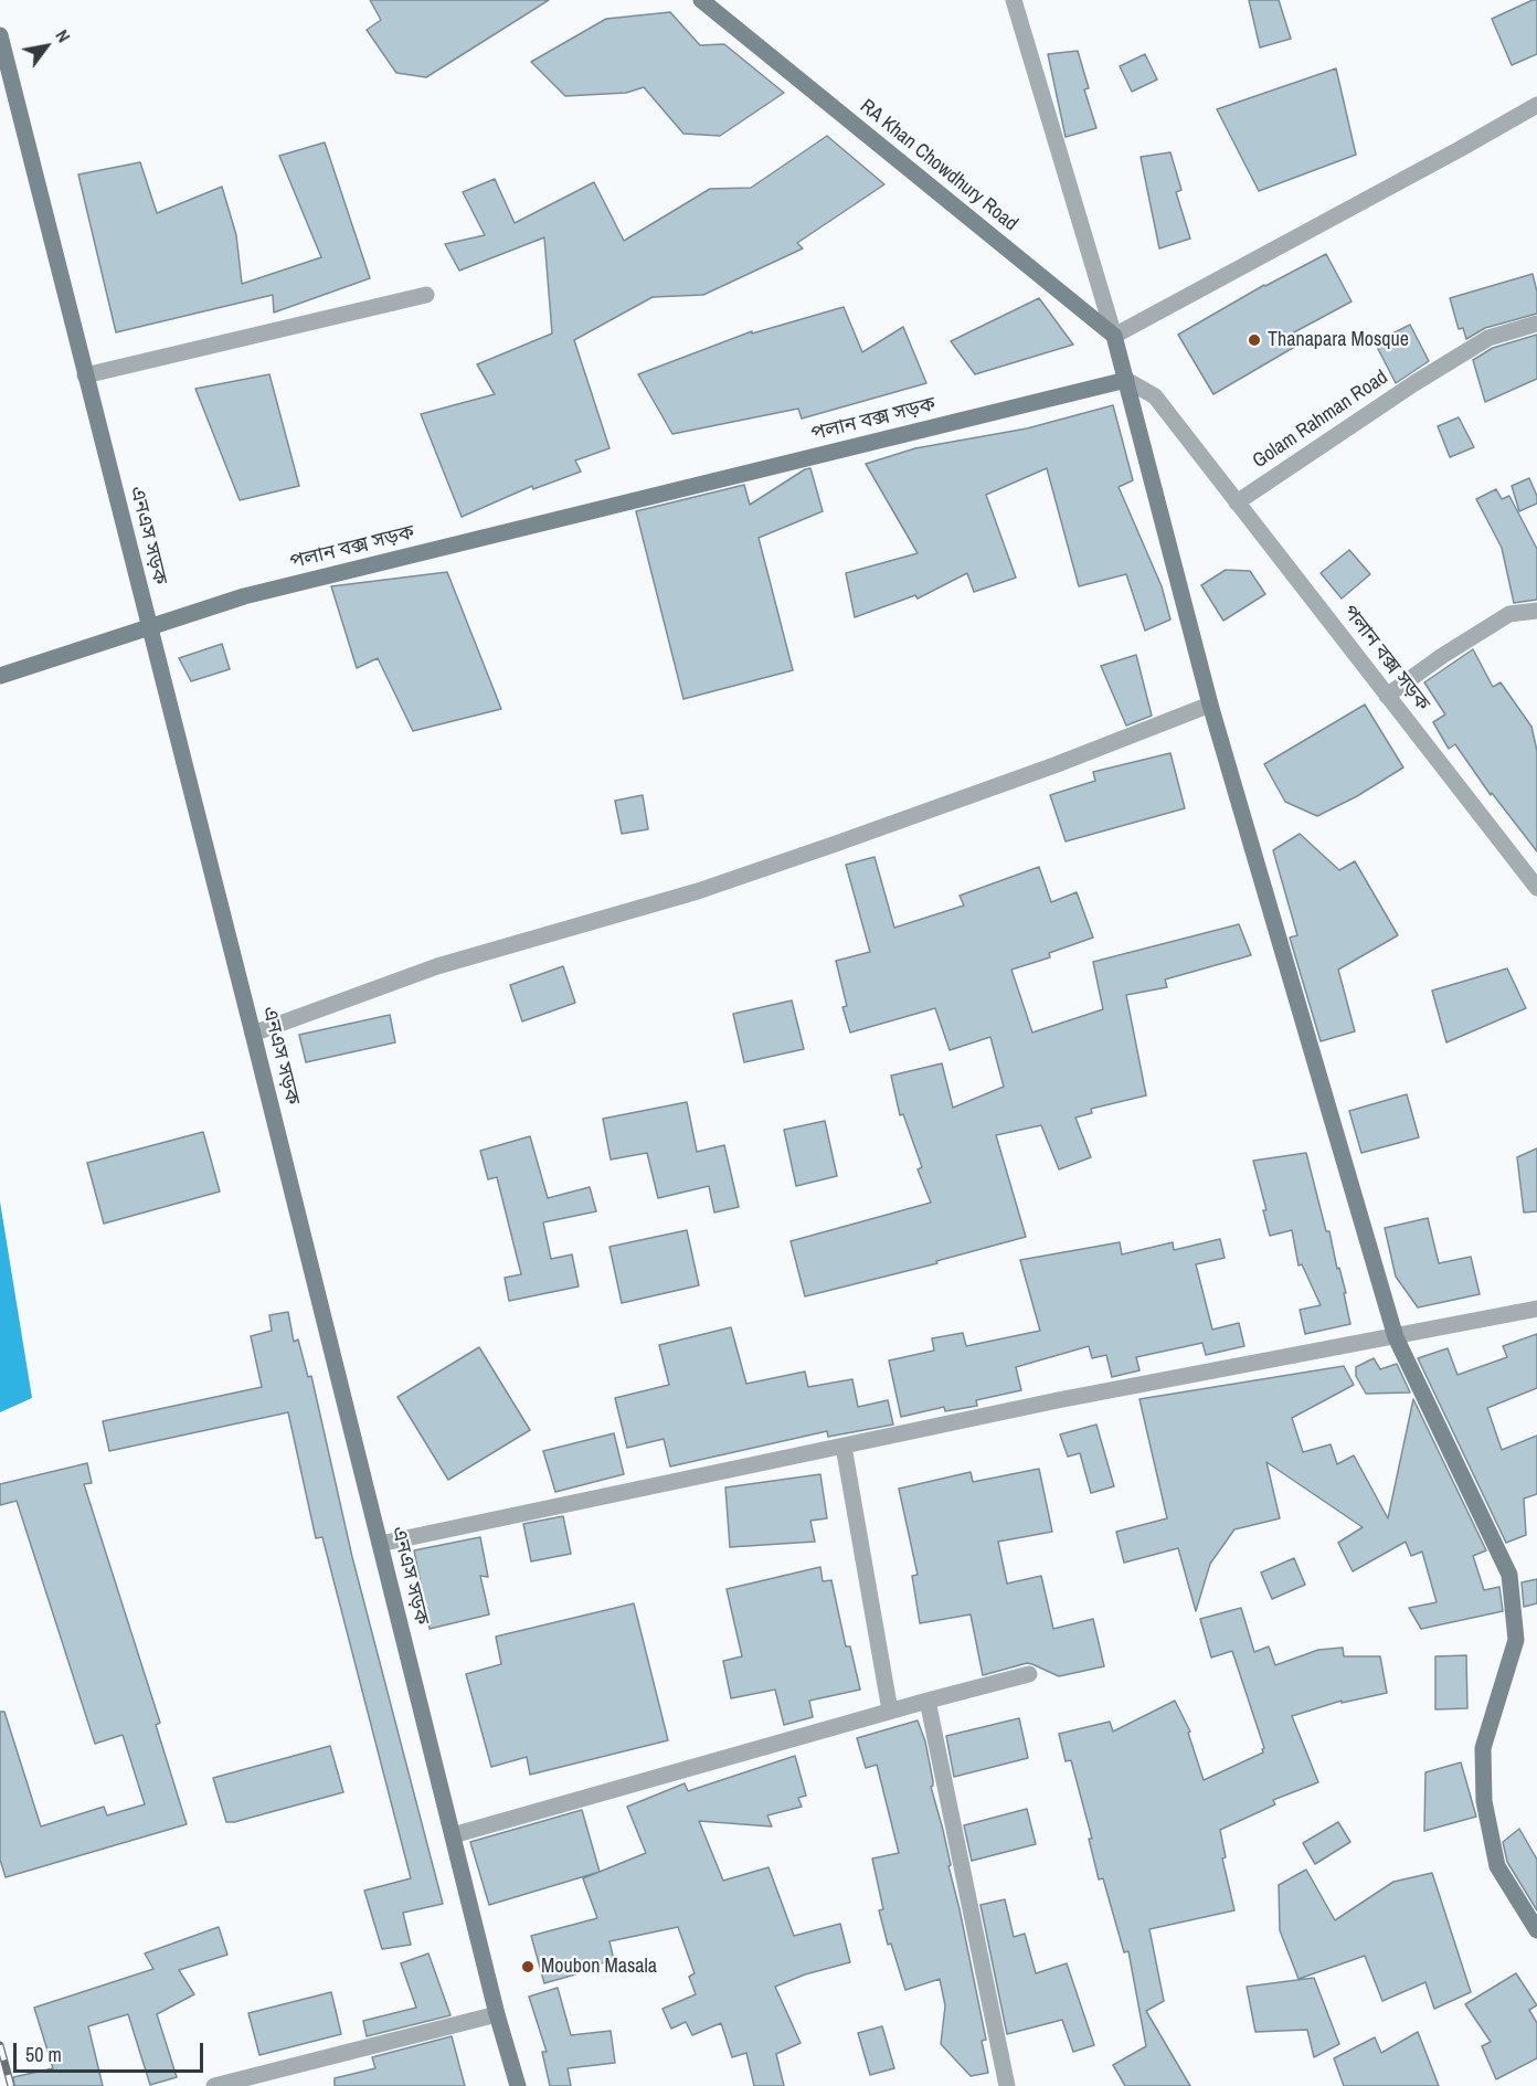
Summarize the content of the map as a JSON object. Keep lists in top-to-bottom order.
{
  "streets": {
    "street": [
      "RA Khan Chowdhury Road",
      "পলান বক্স সড়ক",
      "Golam Rahman Road",
      "এনএস সড়ক"
    ]
  },
  "crossings": [
    ["পলান বক্স সড়ক", "Golam Rahman Road"],
    ["পলান বক্স সড়ক", "এনএস সড়ক"]
  ],
  "places": ["Thanapara Mosque", "Moubon Masala"],
  "scale_bar": "50 m",
  "north": "top right"
}
